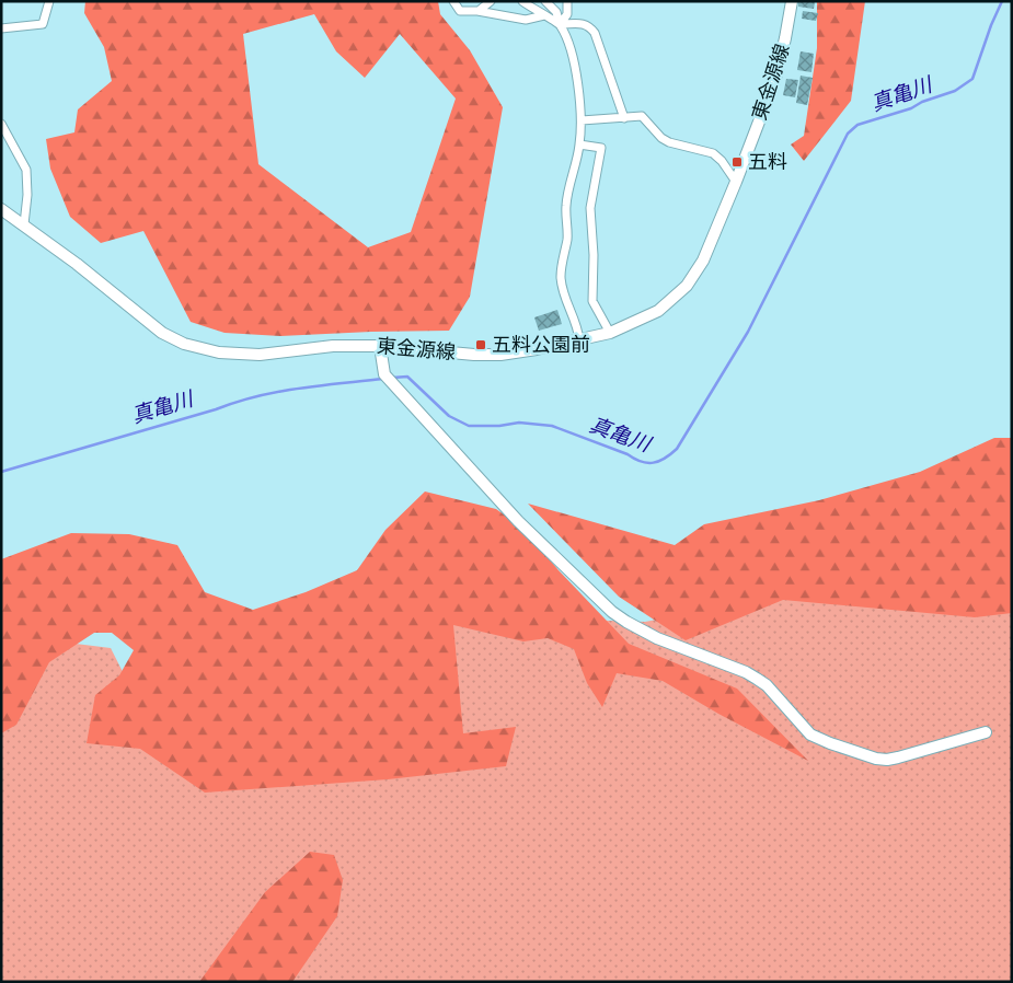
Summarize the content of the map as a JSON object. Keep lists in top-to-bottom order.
{
  "streets": {
    "main road": ["東金源線"]
  },
  "water": ["真亀川"],
  "places": {
    "transit": ["五料", "五料公園前"]
  }
}
